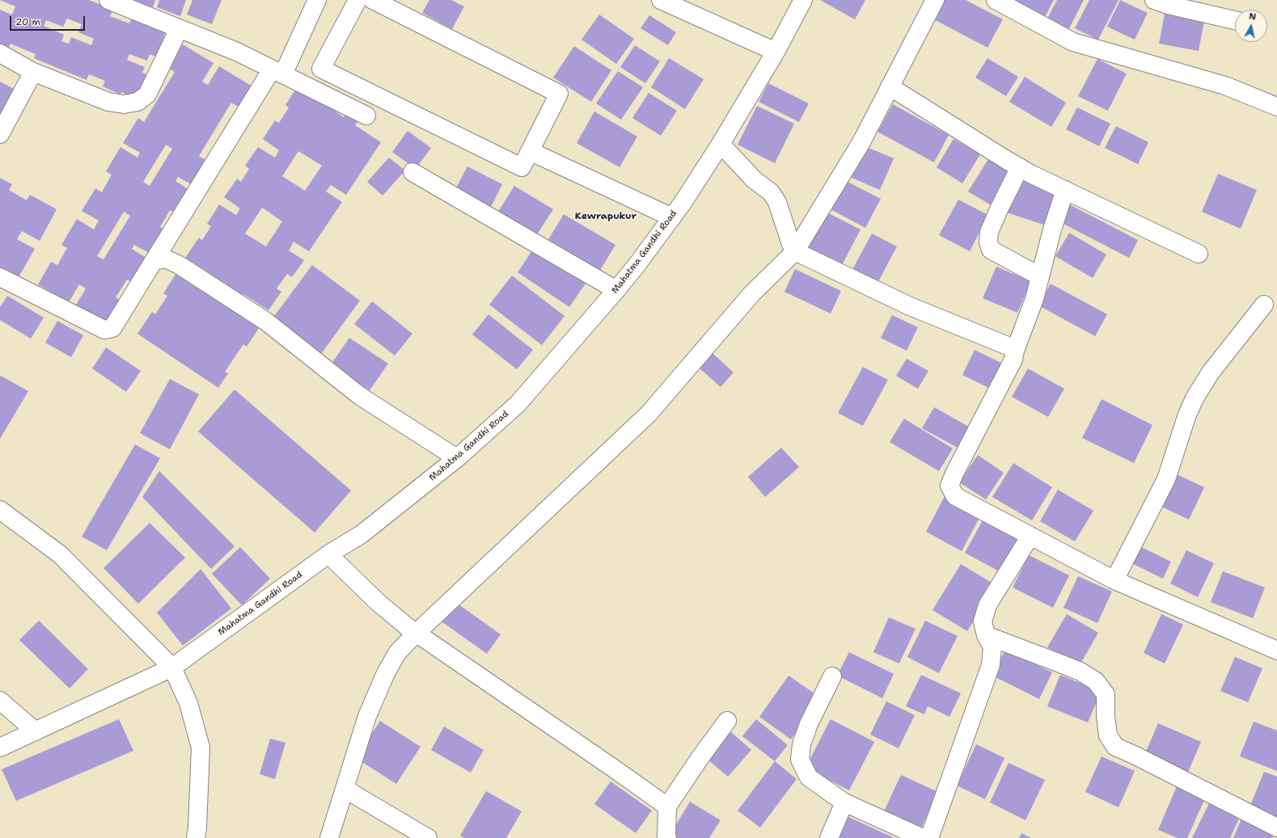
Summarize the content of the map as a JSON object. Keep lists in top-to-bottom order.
{
  "streets": {
    "street": ["Mahatma Gandhi Road"]
  },
  "districts": ["Kewrapukur"],
  "scale_bar": "20 m",
  "north": "top"
}
